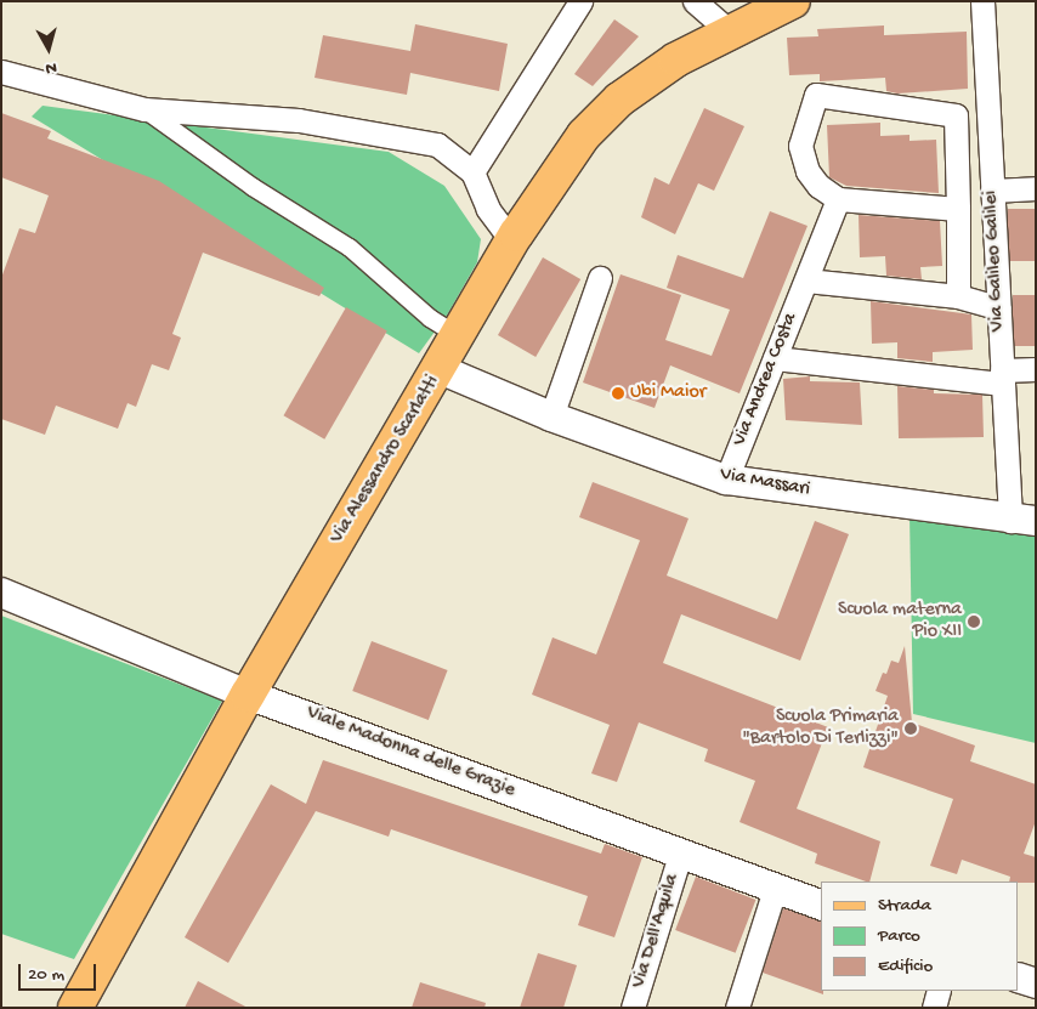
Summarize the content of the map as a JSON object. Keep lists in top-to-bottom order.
{
  "streets": {
    "main road": ["Via Alessandro Scarlatti"],
    "street": [
      "Via Galileo Galilei",
      "Via Andrea Costa",
      "Via Massari",
      "Viale Madonna delle Grazie",
      "Via Dell'Aquila"
    ]
  },
  "crossings": [
    ["Via Galileo Galilei", "Via Massari"],
    ["Via Andrea Costa", "Via Massari"],
    ["Via Alessandro Scarlatti", "Via Massari"],
    ["Via Alessandro Scarlatti", "Viale Madonna delle Grazie"],
    ["Viale Madonna delle Grazie", "Via Dell'Aquila"]
  ],
  "places": ["Ubi Maior", "Scuola materna Pio XII", "Scuola Primaria \"Bartolo Di Terlizzi\""],
  "legend": ["Strada", "Parco", "Edificio"],
  "scale_bar": "20 m",
  "north": "bottom"
}
